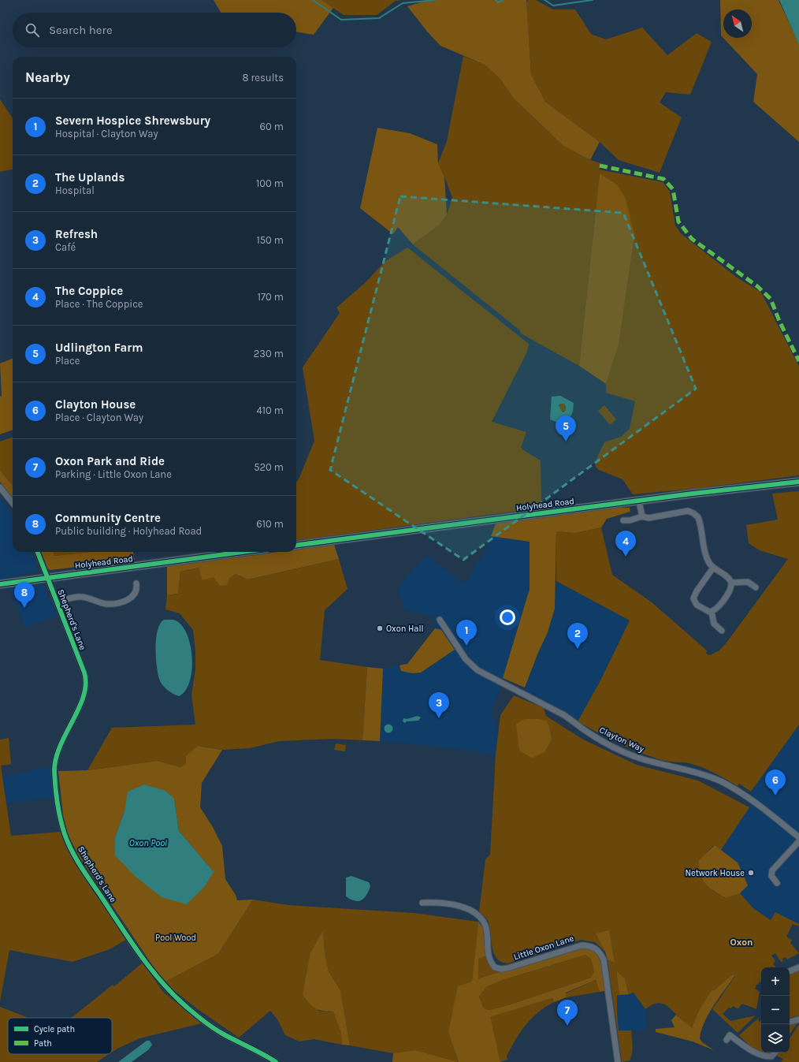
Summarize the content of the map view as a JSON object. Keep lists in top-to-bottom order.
{
  "streets": {
    "main road": ["Holyhead Road"],
    "street": ["Shepherd's Lane", "Clayton Way", "Little Oxon Lane"]
  },
  "crossings": [
    ["Holyhead Road", "Shepherd's Lane"]
  ],
  "districts": ["Oxon"],
  "water": ["Oxon Pool"],
  "parks": ["Pool Wood"],
  "places": ["Oxon Hall", "Network House"],
  "legend": ["Cycle path", "Path"],
  "north": "top left",
  "page": {
    "search": "Search here",
    "heading": ["Nearby", "8 results"],
    "list": [
      {
        "mark": "1",
        "name": "Severn Hospice Shrewsbury",
        "note": "Hospital · Clayton Way",
        "value": "60 m"
      },
      {
        "mark": "2",
        "name": "The Uplands",
        "note": "Hospital",
        "value": "100 m"
      },
      {
        "mark": "3",
        "name": "Refresh",
        "note": "Café",
        "value": "150 m"
      },
      {
        "mark": "4",
        "name": "The Coppice",
        "note": "Place · The Coppice",
        "value": "170 m"
      },
      {
        "mark": "5",
        "name": "Udlington Farm",
        "note": "Place",
        "value": "230 m"
      },
      {
        "mark": "6",
        "name": "Clayton House",
        "note": "Place · Clayton Way",
        "value": "410 m"
      },
      {
        "mark": "7",
        "name": "Oxon Park and Ride",
        "note": "Parking · Little Oxon Lane",
        "value": "520 m"
      },
      {
        "mark": "8",
        "name": "Community Centre",
        "note": "Public building · Holyhead Road",
        "value": "610 m"
      }
    ],
    "pins": [
      "5",
      "4",
      "8",
      "1",
      "2",
      "3",
      "6",
      "7"
    ],
    "map_buttons": ["+", "−"]
  }
}
